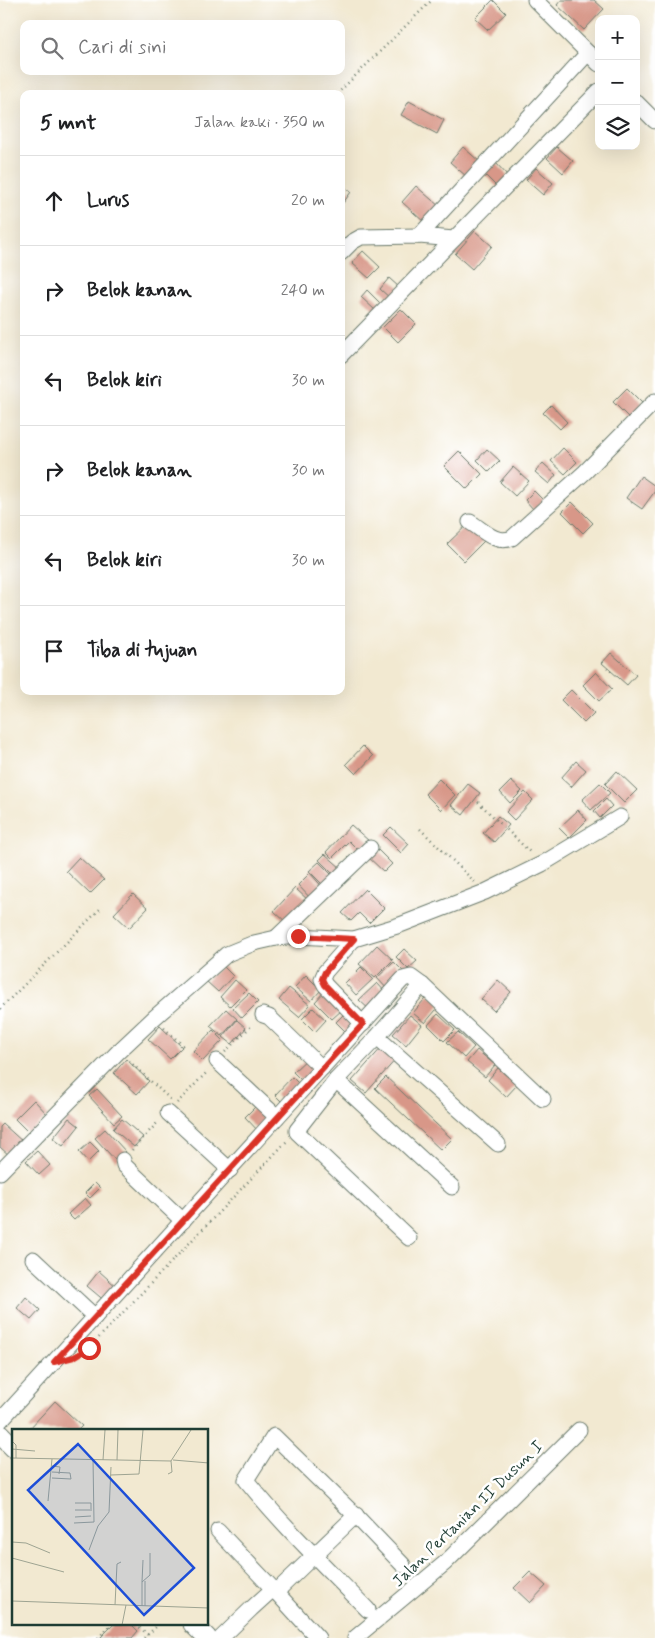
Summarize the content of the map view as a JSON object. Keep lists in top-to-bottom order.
{
  "streets": {
    "street": ["Jalan Pertanian II Dusun I"]
  },
  "page": {
    "map_buttons": ["+", "−"],
    "search": "Cari di sini",
    "heading": ["5 mnt", "Jalan kaki · 350 m"],
    "list": [
      ["Lurus", "20 m"],
      ["Belok kanan", "240 m"],
      ["Belok kiri", "30 m"],
      ["Belok kanan", "30 m"],
      ["Belok kiri", "30 m"],
      "Tiba di tujuan"
    ]
  }
}
